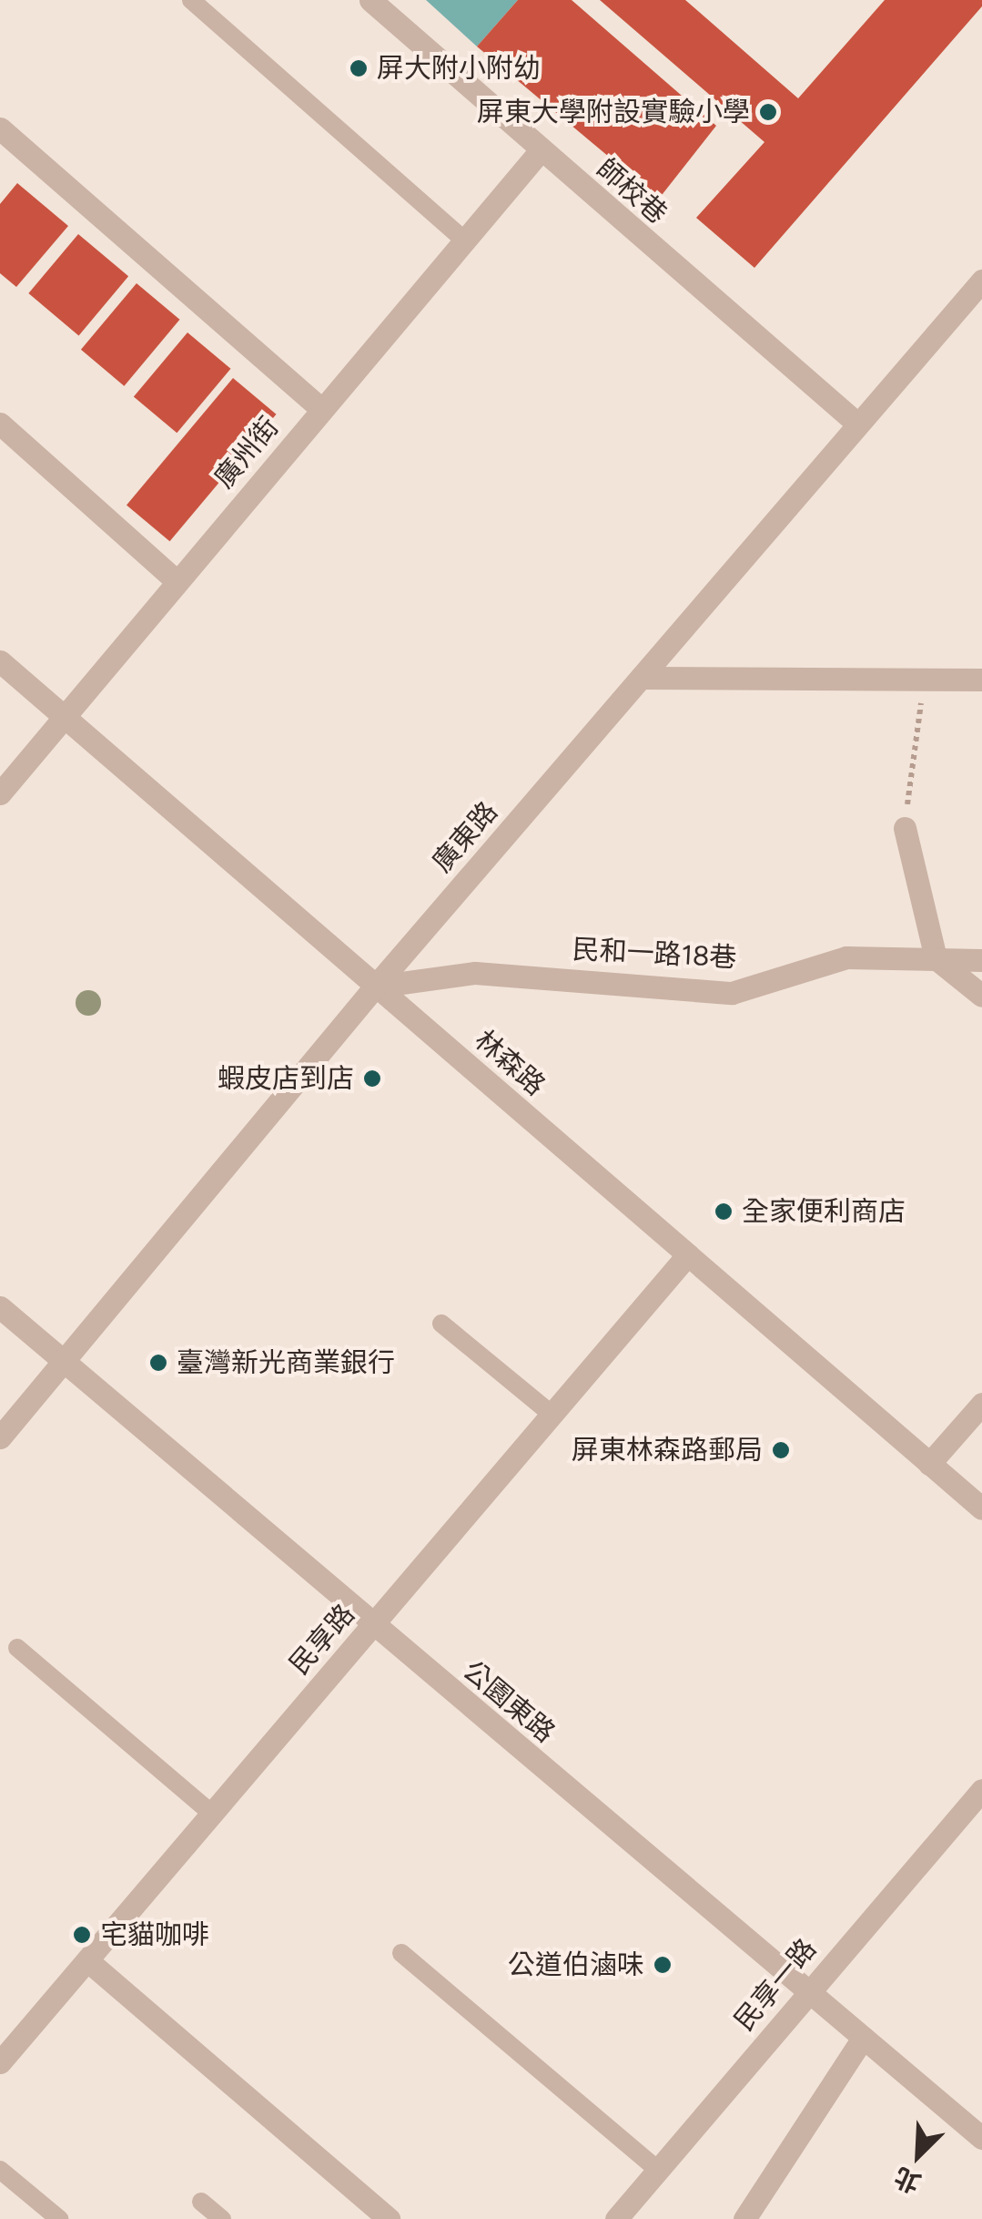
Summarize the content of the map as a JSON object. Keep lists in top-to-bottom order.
{
  "streets": {
    "street": [
      "師校巷",
      "廣州街",
      "廣東路",
      "民和一路18巷",
      "林森路",
      "民享路",
      "公園東路",
      "民享一路"
    ]
  },
  "crossings": [
    ["師校巷", "廣州街"],
    ["師校巷", "廣東路"],
    ["廣州街", "林森路"],
    ["廣東路", "民和一路18巷"],
    ["廣東路", "林森路"],
    ["廣東路", "公園東路"],
    ["民和一路18巷", "林森路"],
    ["林森路", "民享路"],
    ["民享路", "公園東路"],
    ["公園東路", "民享一路"]
  ],
  "places": [
    "屏大附小附幼",
    "屏東大學附設實驗小學",
    "蝦皮店到店",
    "全家便利商店",
    "臺灣新光商業銀行",
    "屏東林森路郵局",
    "宅貓咖啡",
    "公道伯滷味"
  ],
  "north": "bottom left"
}
